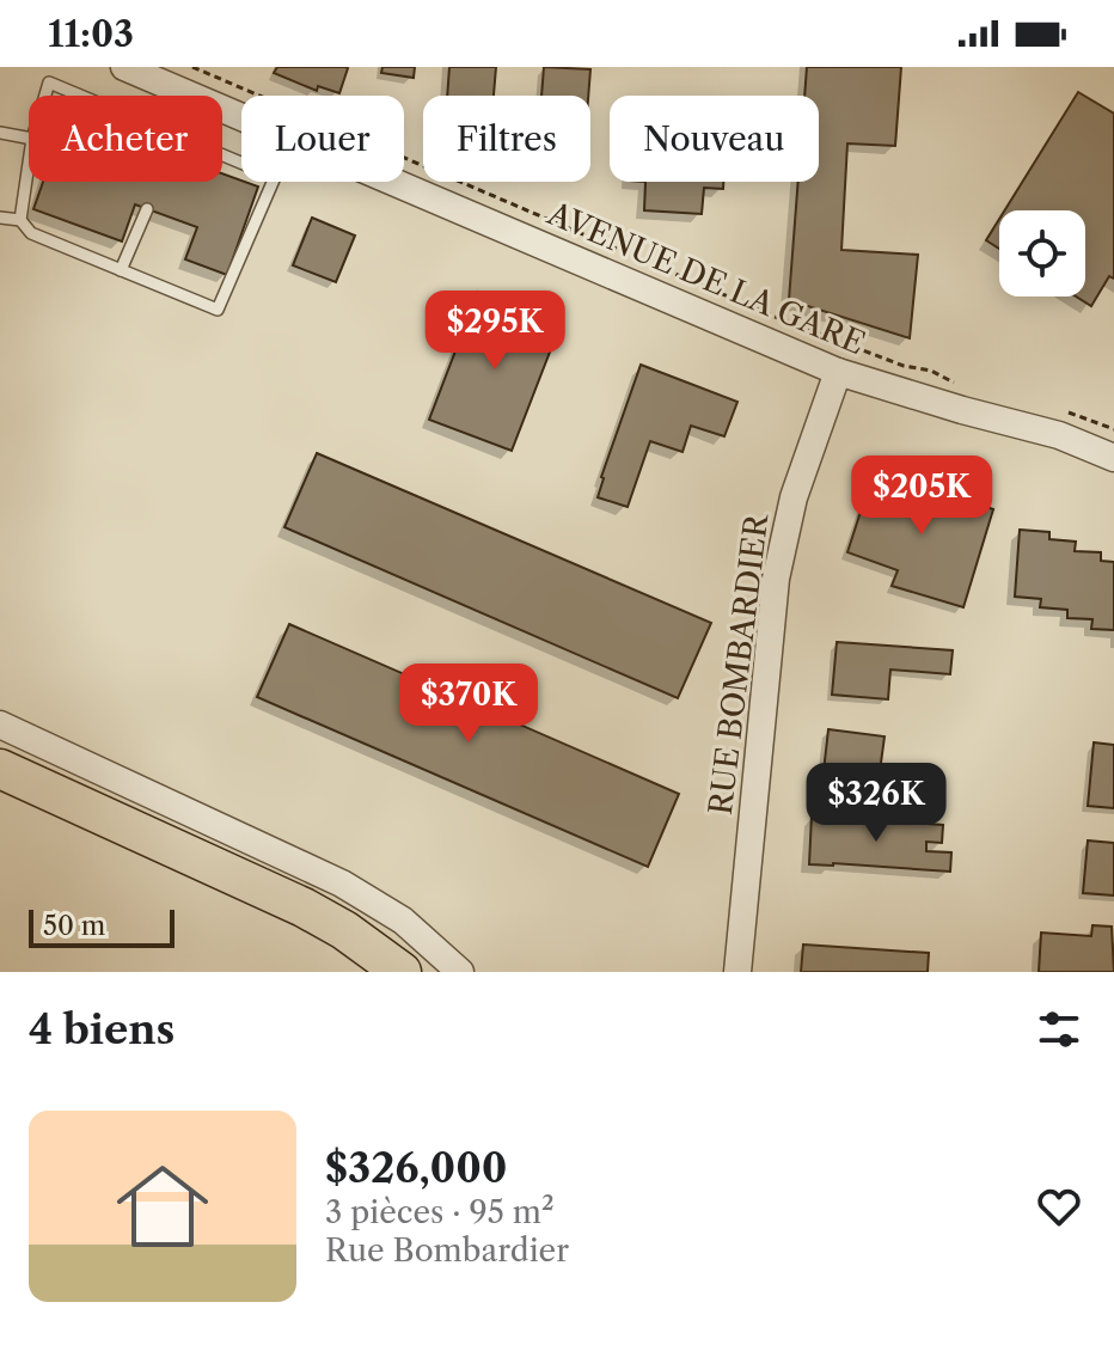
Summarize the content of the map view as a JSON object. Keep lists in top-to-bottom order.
{
  "streets": {
    "street": ["AVENUE DE LA GARE", "RUE BOMBARDIER"]
  },
  "crossings": [
    ["AVENUE DE LA GARE", "RUE BOMBARDIER"]
  ],
  "scale_bar": "50 m",
  "page": {
    "status": "11:03",
    "chip": [
      "Acheter",
      "Louer",
      "Filtres",
      "Nouveau"
    ],
    "price": [
      "$295K",
      "$205K",
      "$370K",
      "$326K"
    ],
    "scale": "50 m",
    "heading": "4 biens",
    "list": [
      {
        "name": "$326,000",
        "note": "3 pièces · 95 m² · Rue Bombardier"
      }
    ]
  }
}
